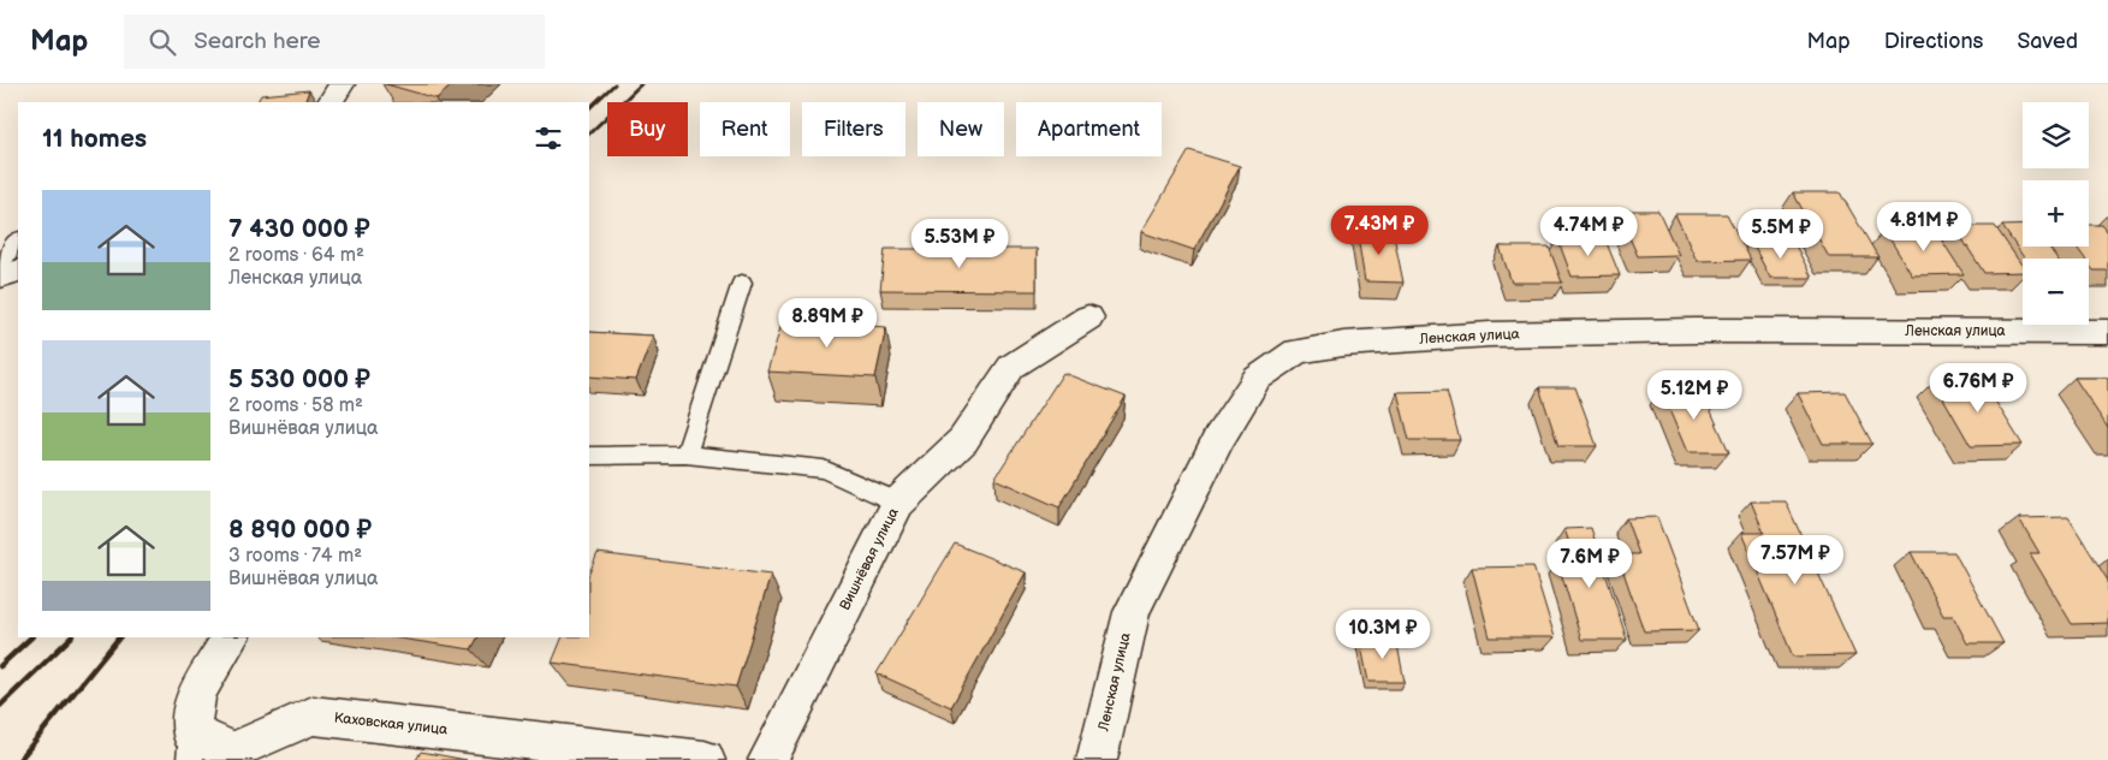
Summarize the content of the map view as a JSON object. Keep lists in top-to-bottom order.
{
  "streets": {
    "street": ["Ленская улица", "Вишнёвая улица", "Каховская улица"]
  },
  "page": {
    "header": "Map",
    "search": "Search here",
    "nav": ["Map", "Directions", "Saved"],
    "map_buttons": ["+", "−"],
    "chip": [
      "Buy",
      "Rent",
      "Filters",
      "New",
      "Apartment"
    ],
    "heading": "11 homes",
    "list": [
      {
        "name": "7 430 000 ₽",
        "note": "2 rooms · 64 m² · Ленская улица"
      },
      {
        "name": "5 530 000 ₽",
        "note": "2 rooms · 58 m² · Вишнёвая улица"
      },
      {
        "name": "8 890 000 ₽",
        "note": "3 rooms · 74 m² · Вишнёвая улица"
      }
    ],
    "price": [
      "4.81M ₽",
      "7.43M ₽",
      "4.74M ₽",
      "5.5M ₽",
      "5.53M ₽",
      "8.89M ₽",
      "6.76M ₽",
      "5.12M ₽",
      "7.57M ₽",
      "7.6M ₽",
      "10.3M ₽"
    ]
  }
}
